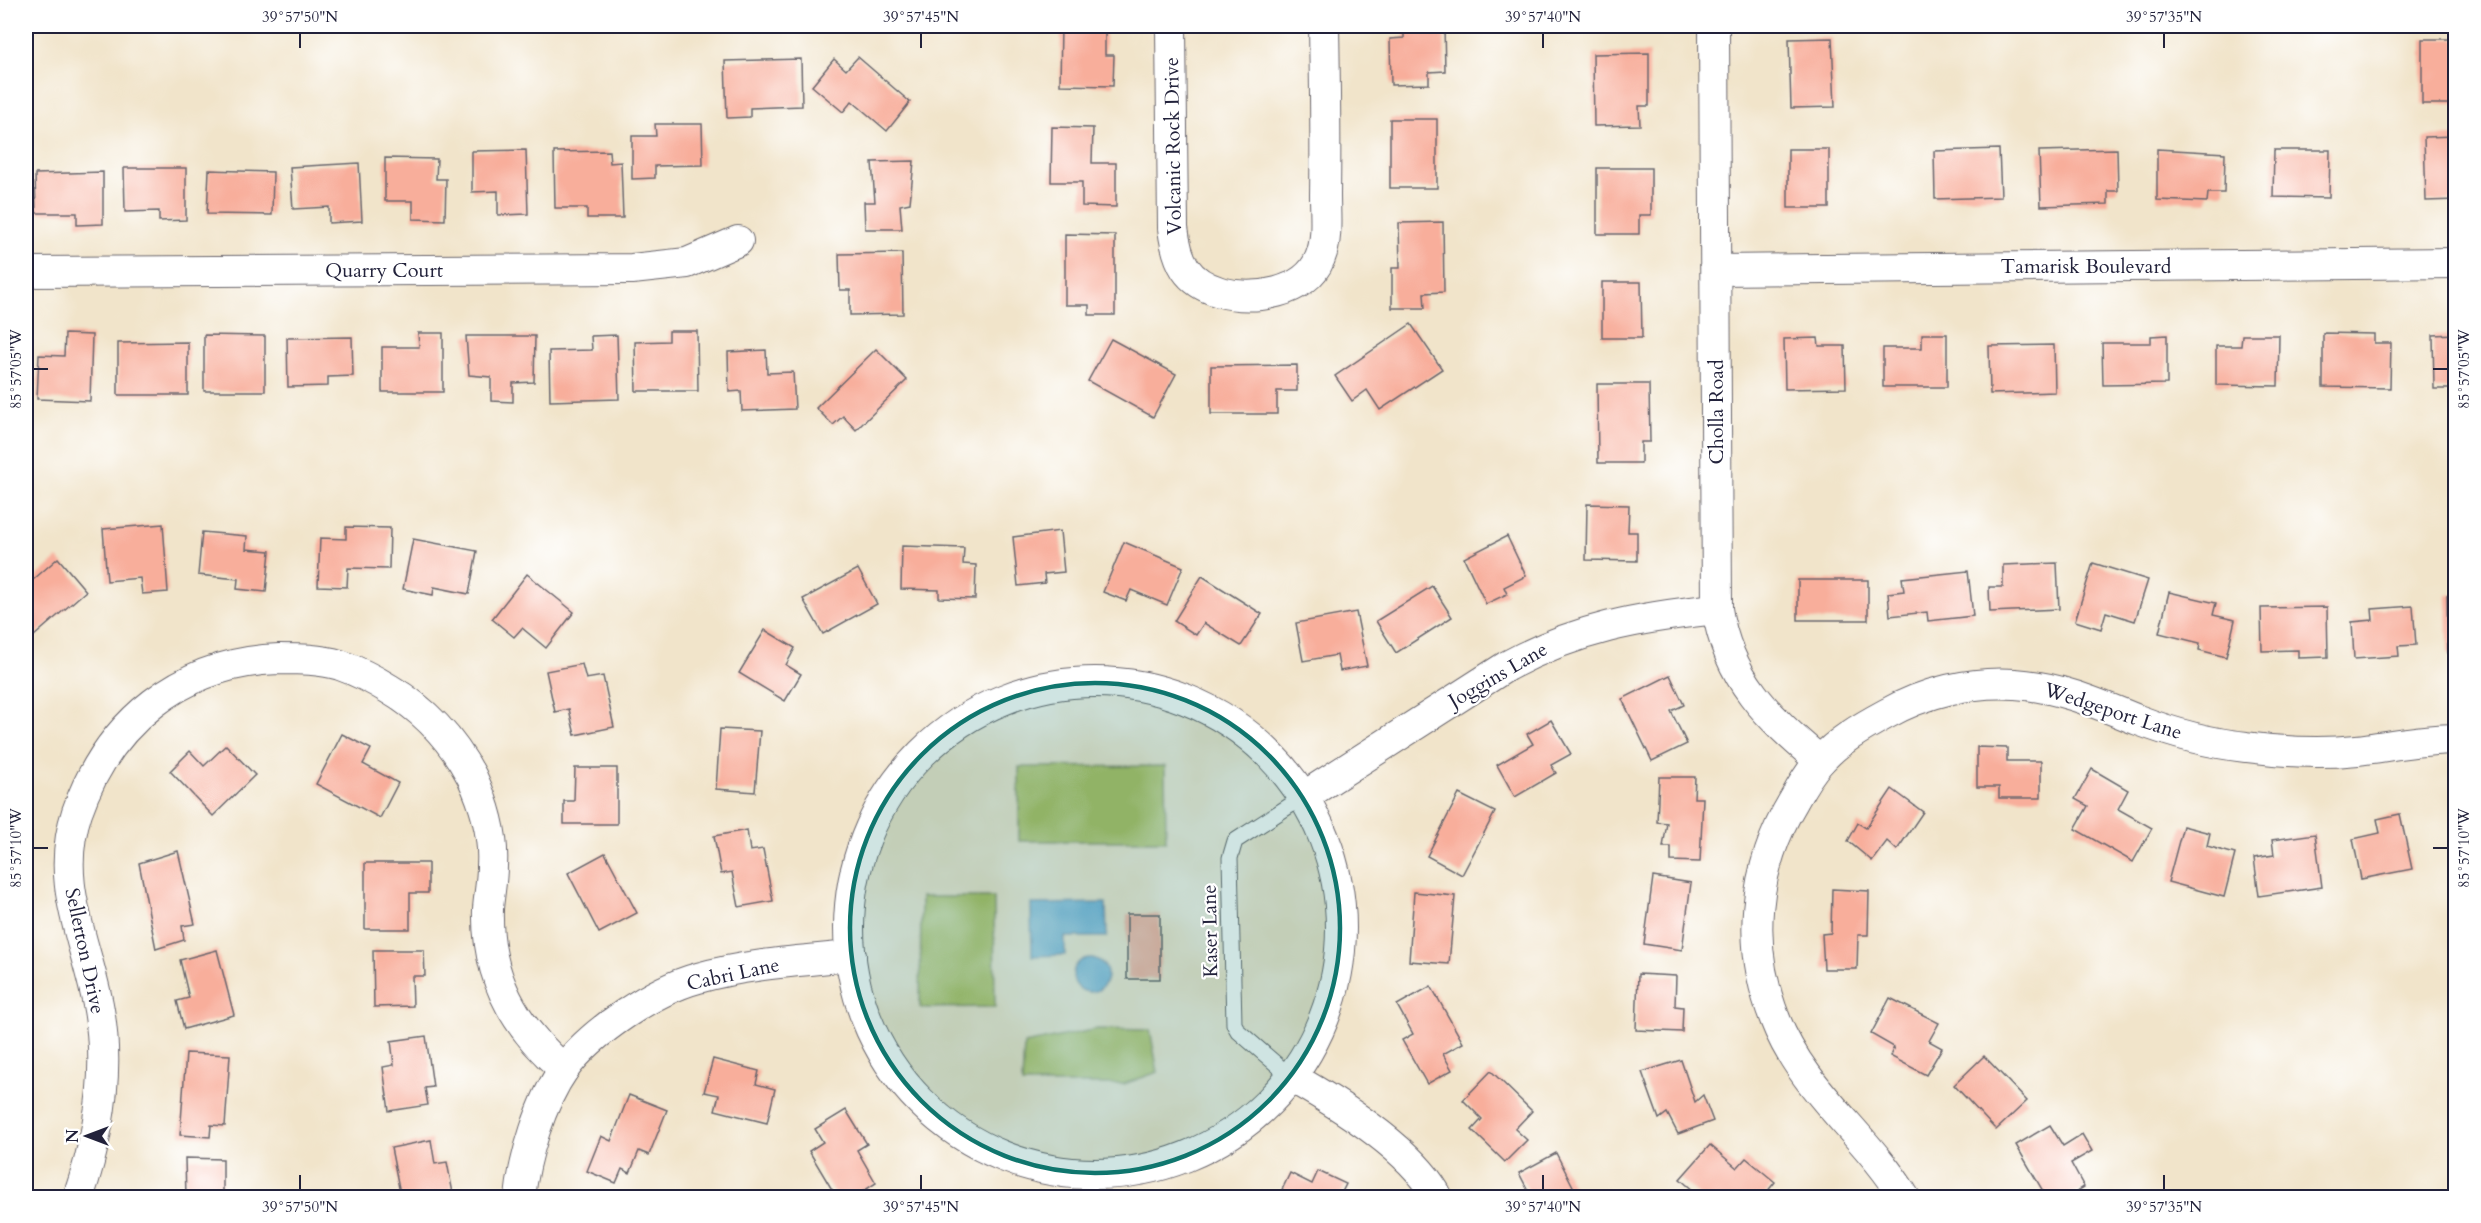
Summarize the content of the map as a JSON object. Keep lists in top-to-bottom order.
{
  "streets": {
    "street": [
      "Volcanic Rock Drive",
      "Tamarisk Boulevard",
      "Quarry Court",
      "Cholla Road",
      "Joggins Lane",
      "Wedgeport Lane",
      "Sellerton Drive",
      "Cabri Lane"
    ],
    "lane": ["Kaser Lane"]
  },
  "crossings": [
    ["Tamarisk Boulevard", "Cholla Road"],
    ["Cholla Road", "Joggins Lane"],
    ["Cholla Road", "Wedgeport Lane"],
    ["Joggins Lane", "Kaser Lane"],
    ["Sellerton Drive", "Cabri Lane"]
  ],
  "north": "left",
  "coordinates": [
    "39°57'50\"N",
    "39°57'45\"N",
    "39°57'40\"N",
    "39°57'35\"N",
    "85°57'05\"W",
    "85°57'10\"W"
  ]
}
